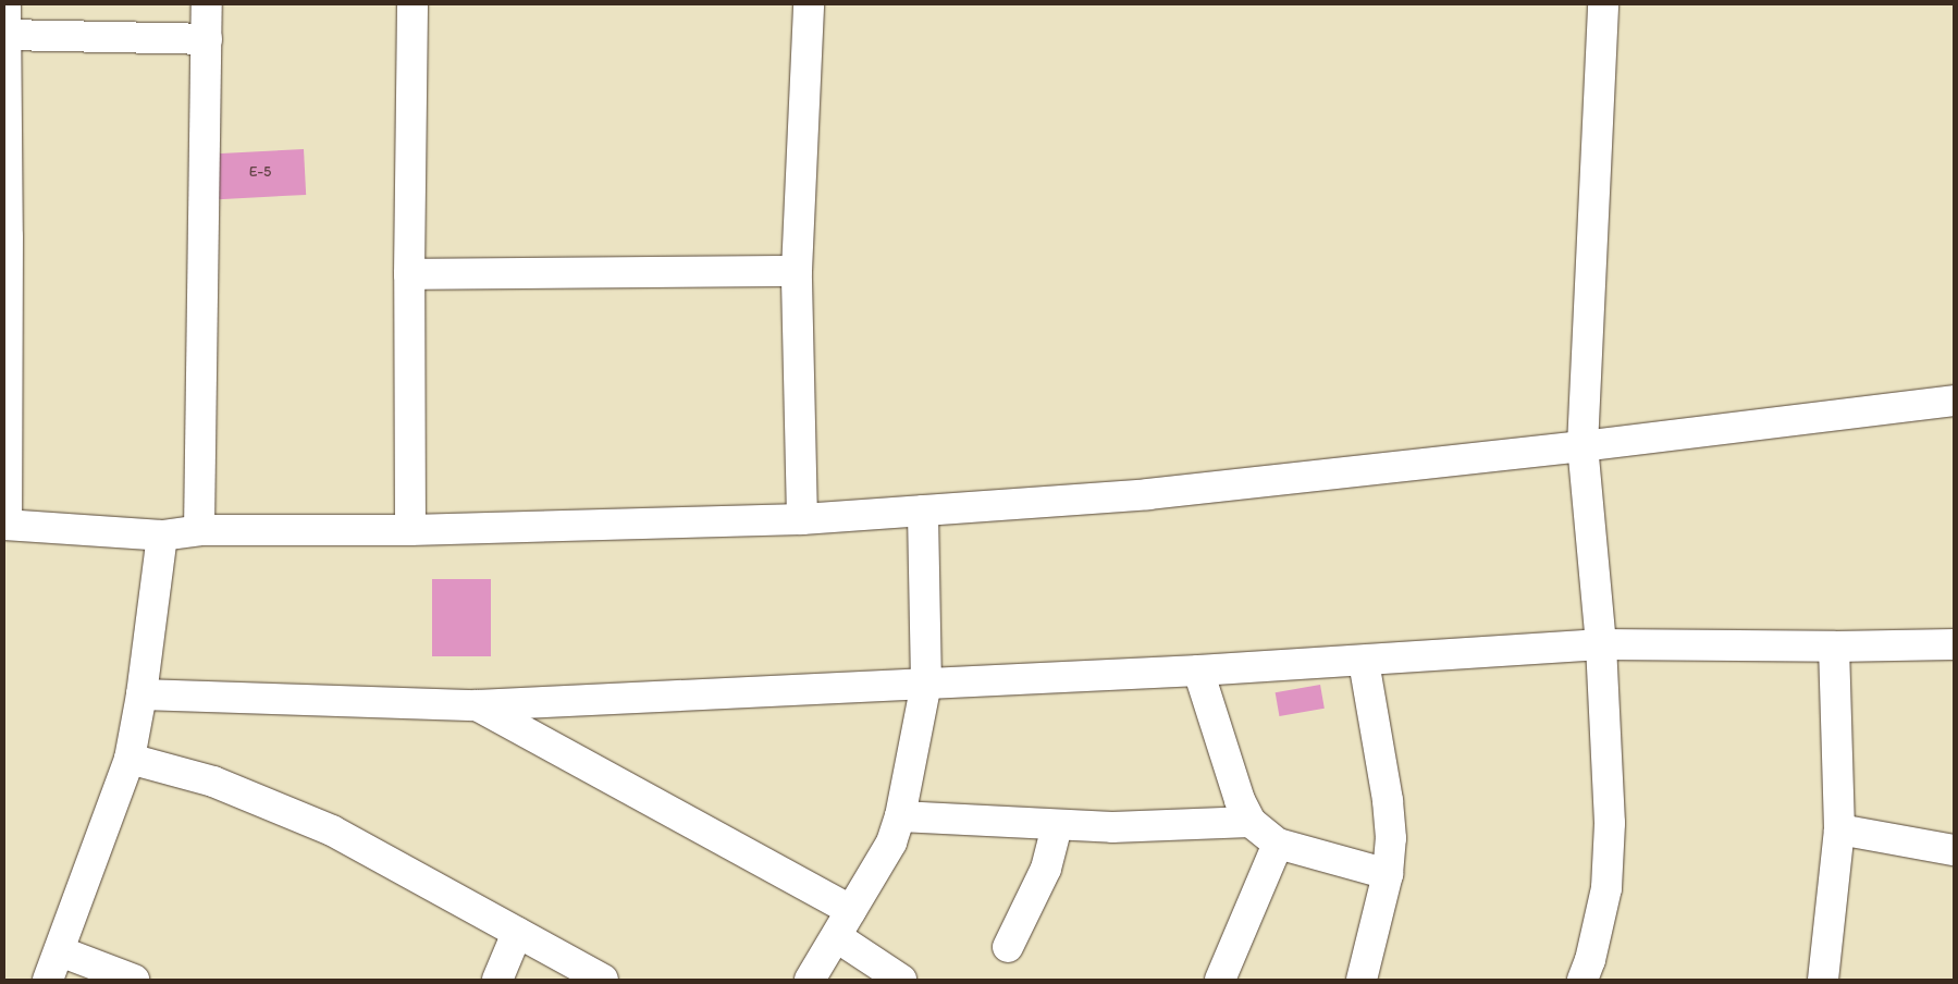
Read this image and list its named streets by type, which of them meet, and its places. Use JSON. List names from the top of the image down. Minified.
{"house_numbers":["E-5"]}
